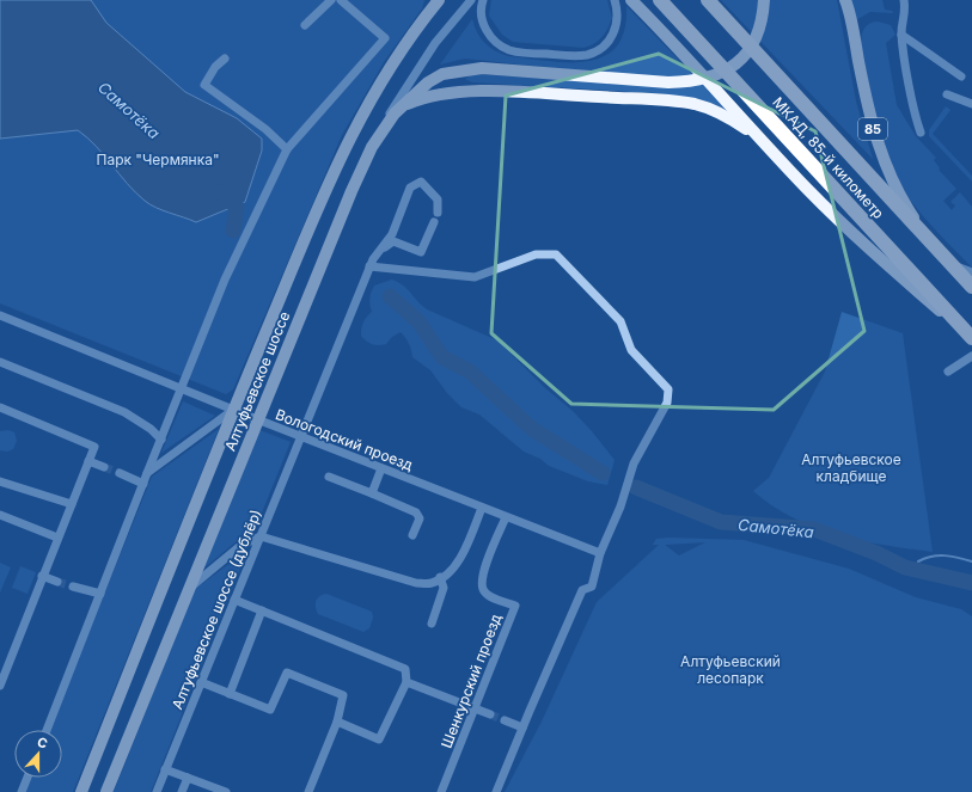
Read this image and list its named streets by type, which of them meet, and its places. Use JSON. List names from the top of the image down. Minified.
{"streets":{"highway":["МКАД, 85-й километр"],"main road":["85","Алтуфьевское шоссе"],"street":["Вологодский проезд","Алтуфьевское шоссе (дублёр)","Шенкурский проезд"]},"crossings":[["85","МКАД, 85-й километр"],["Алтуфьевское шоссе","Вологодский проезд"],["Вологодский проезд","Алтуфьевское шоссе (дублёр)"],["Вологодский проезд","Шенкурский проезд"]],"water":["Самотёка"],"parks":["Парк \"Чермянка\"","Алтуфьевское кладбище","Алтуфьевский лесопарк"],"north":"top"}
